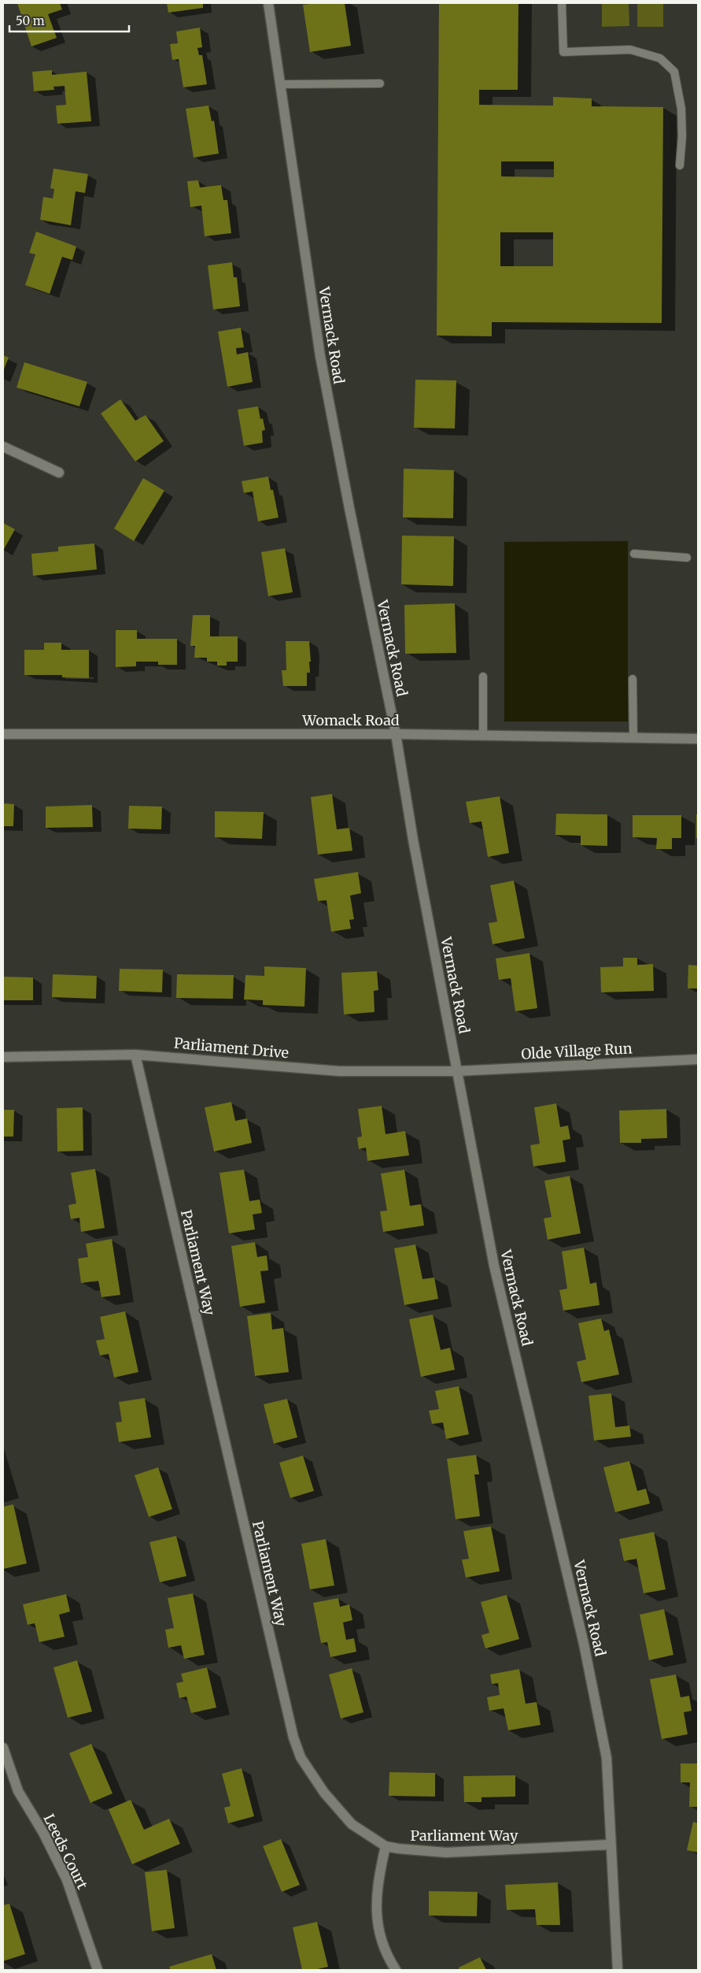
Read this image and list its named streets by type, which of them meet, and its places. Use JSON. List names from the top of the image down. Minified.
{"streets":{"street":["Vermack Road","Womack Road","Parliament Drive","Olde Village Run","Parliament Way","Leeds Court"]},"crossings":[["Vermack Road","Womack Road"],["Vermack Road","Parliament Drive"],["Vermack Road","Olde Village Run"],["Vermack Road","Parliament Way"],["Parliament Drive","Olde Village Run"],["Parliament Drive","Parliament Way"]],"scale_bar":"50 m"}
